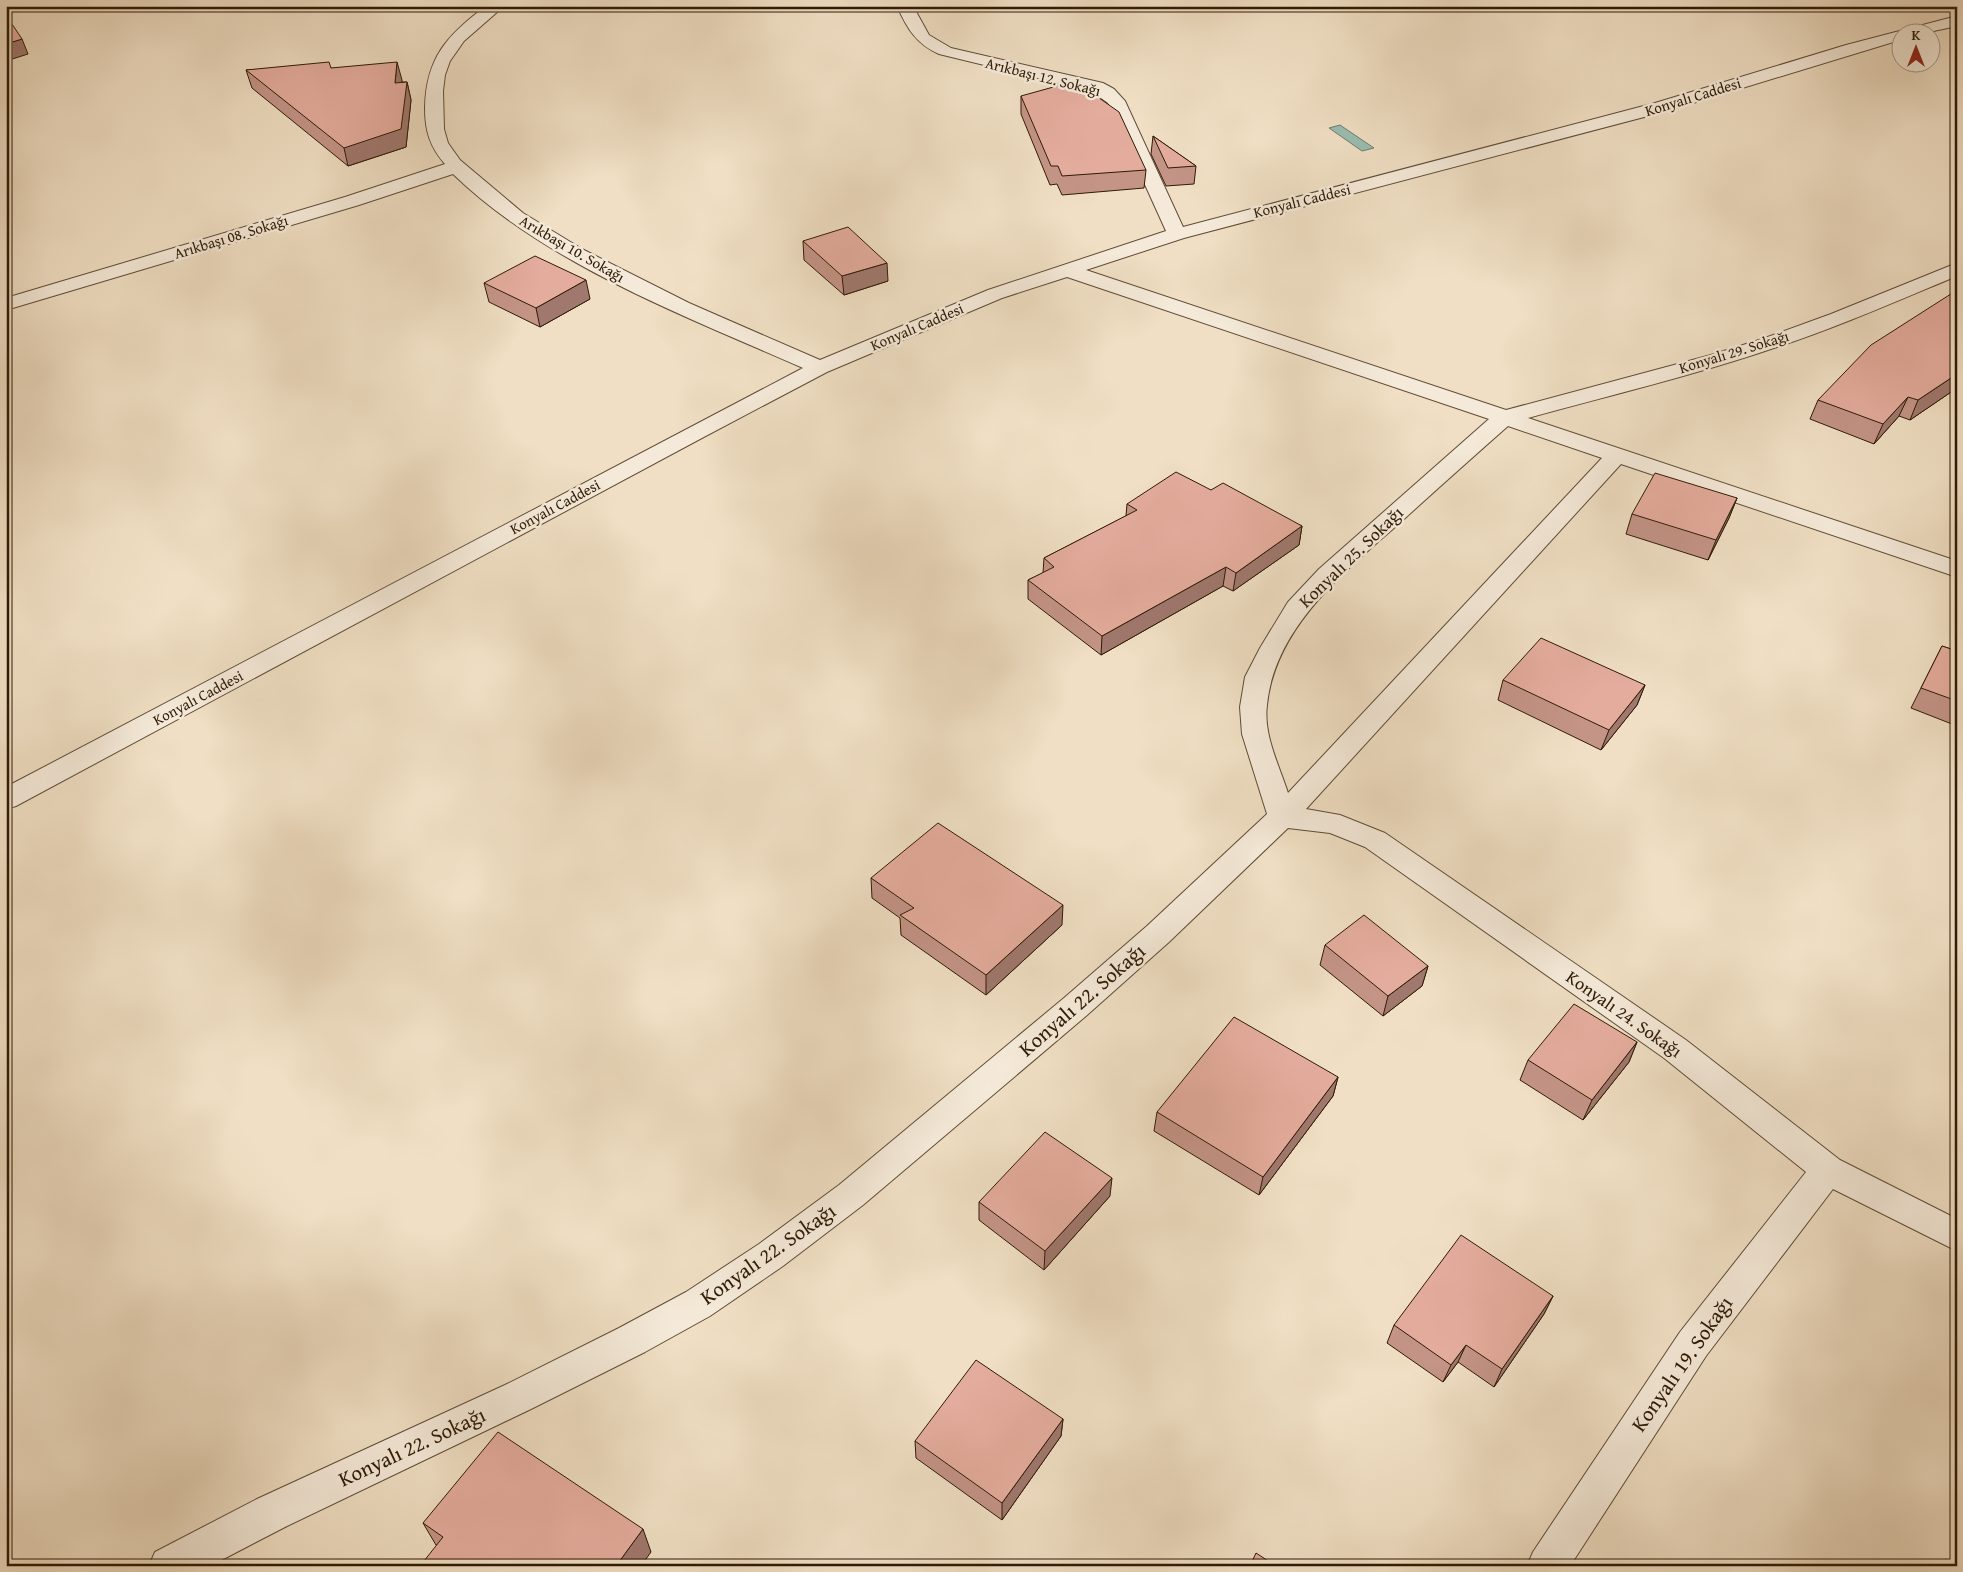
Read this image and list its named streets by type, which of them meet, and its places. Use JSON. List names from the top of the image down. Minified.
{"streets":{"street":["Arıkbaşı 12. Sokağı","Konyalı Caddesi","Arıkbaşı 08. Sokağı","Arıkbaşı 10. Sokağı","Konyalı 29. Sokağı","Konyalı 25. Sokağı","Konyalı 22. Sokağı","Konyalı 24. Sokağı","Konyalı 19. Sokağı"]},"crossings":[["Arıkbaşı 12. Sokağı","Konyalı Caddesi"],["Konyalı Caddesi","Arıkbaşı 10. Sokağı"],["Arıkbaşı 08. Sokağı","Arıkbaşı 10. Sokağı"],["Konyalı 29. Sokağı","Konyalı 25. Sokağı"],["Konyalı 25. Sokağı","Konyalı 22. Sokağı"],["Konyalı 25. Sokağı","Konyalı 24. Sokağı"],["Konyalı 22. Sokağı","Konyalı 24. Sokağı"],["Konyalı 24. Sokağı","Konyalı 19. Sokağı"]],"north":"top"}
